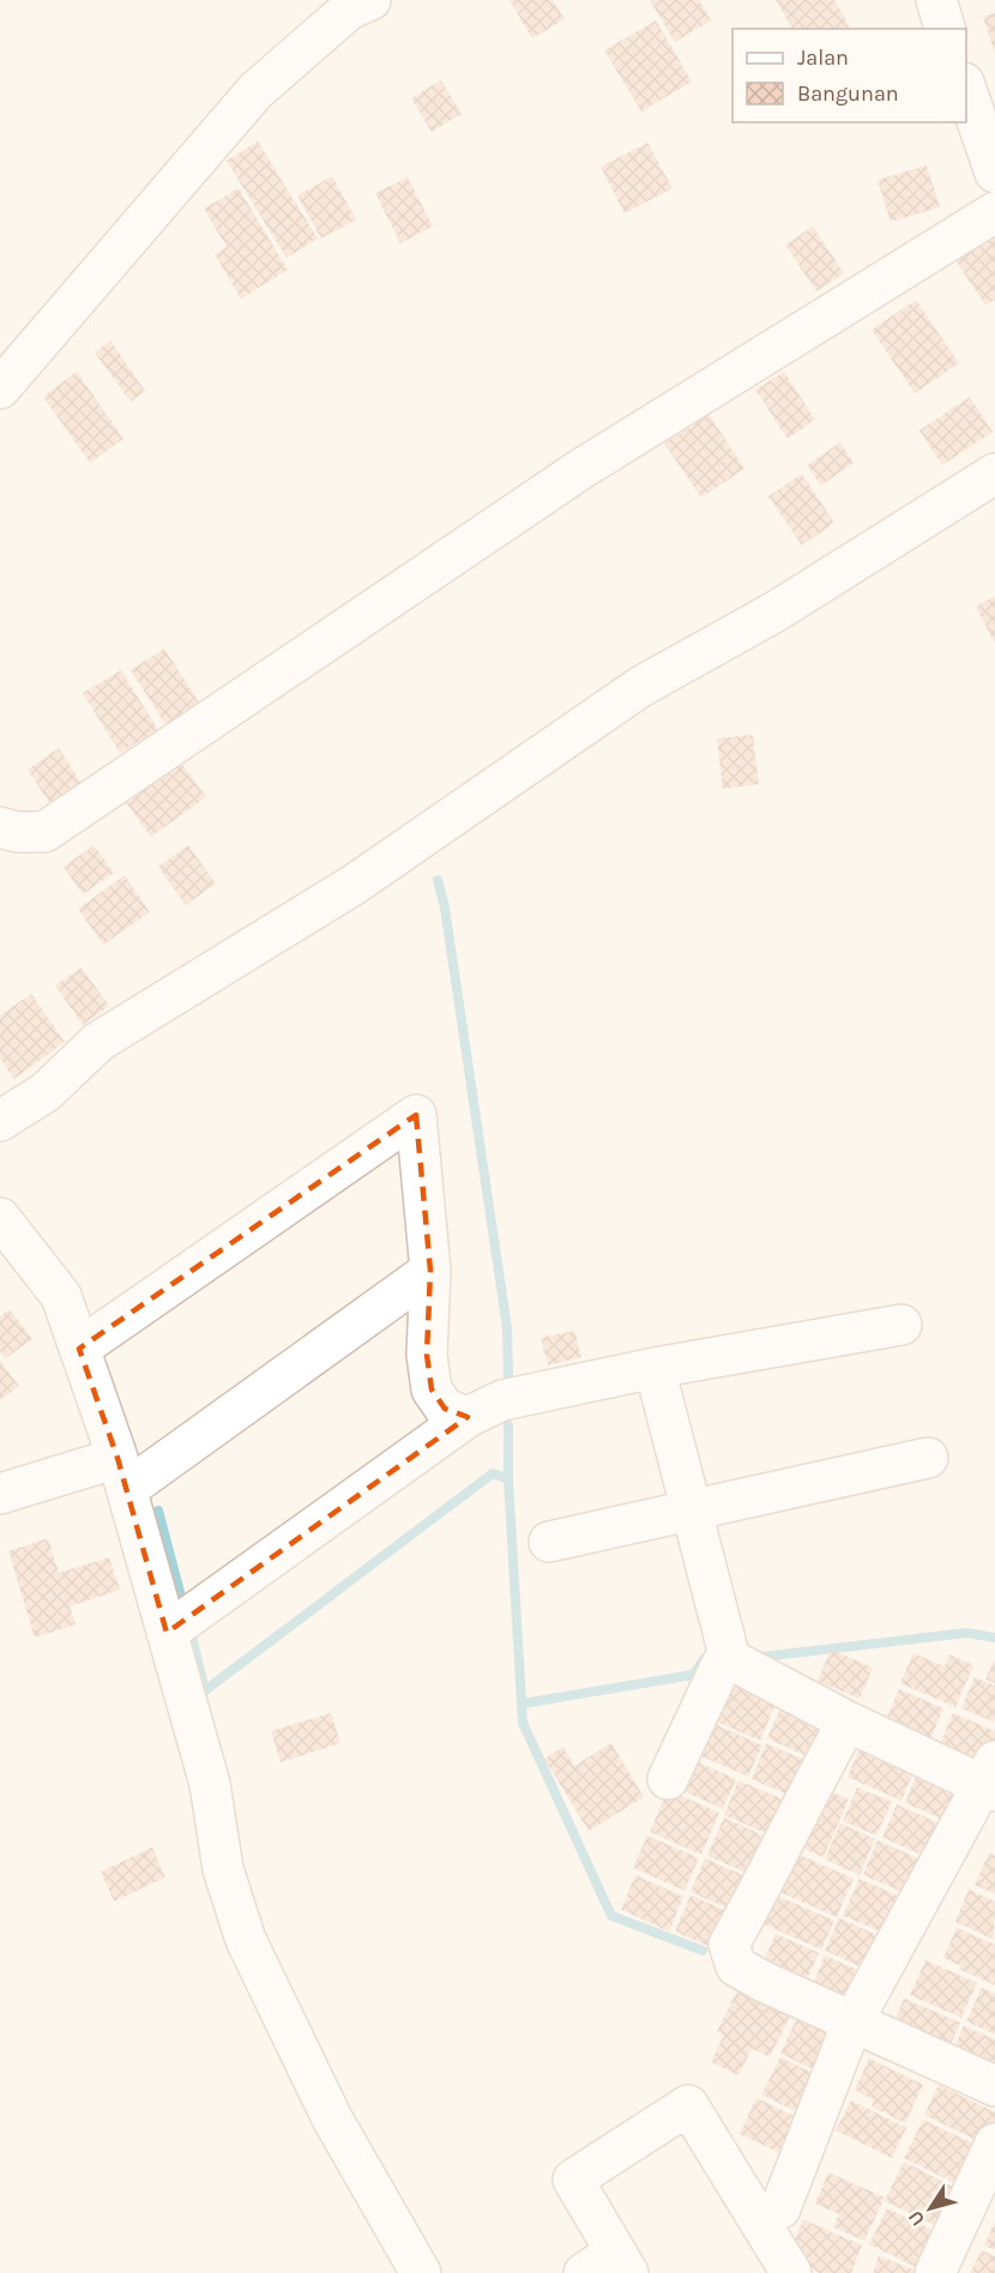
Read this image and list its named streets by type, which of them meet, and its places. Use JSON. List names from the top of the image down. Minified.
{"legend":["Jalan","Bangunan"],"north":"bottom left"}
